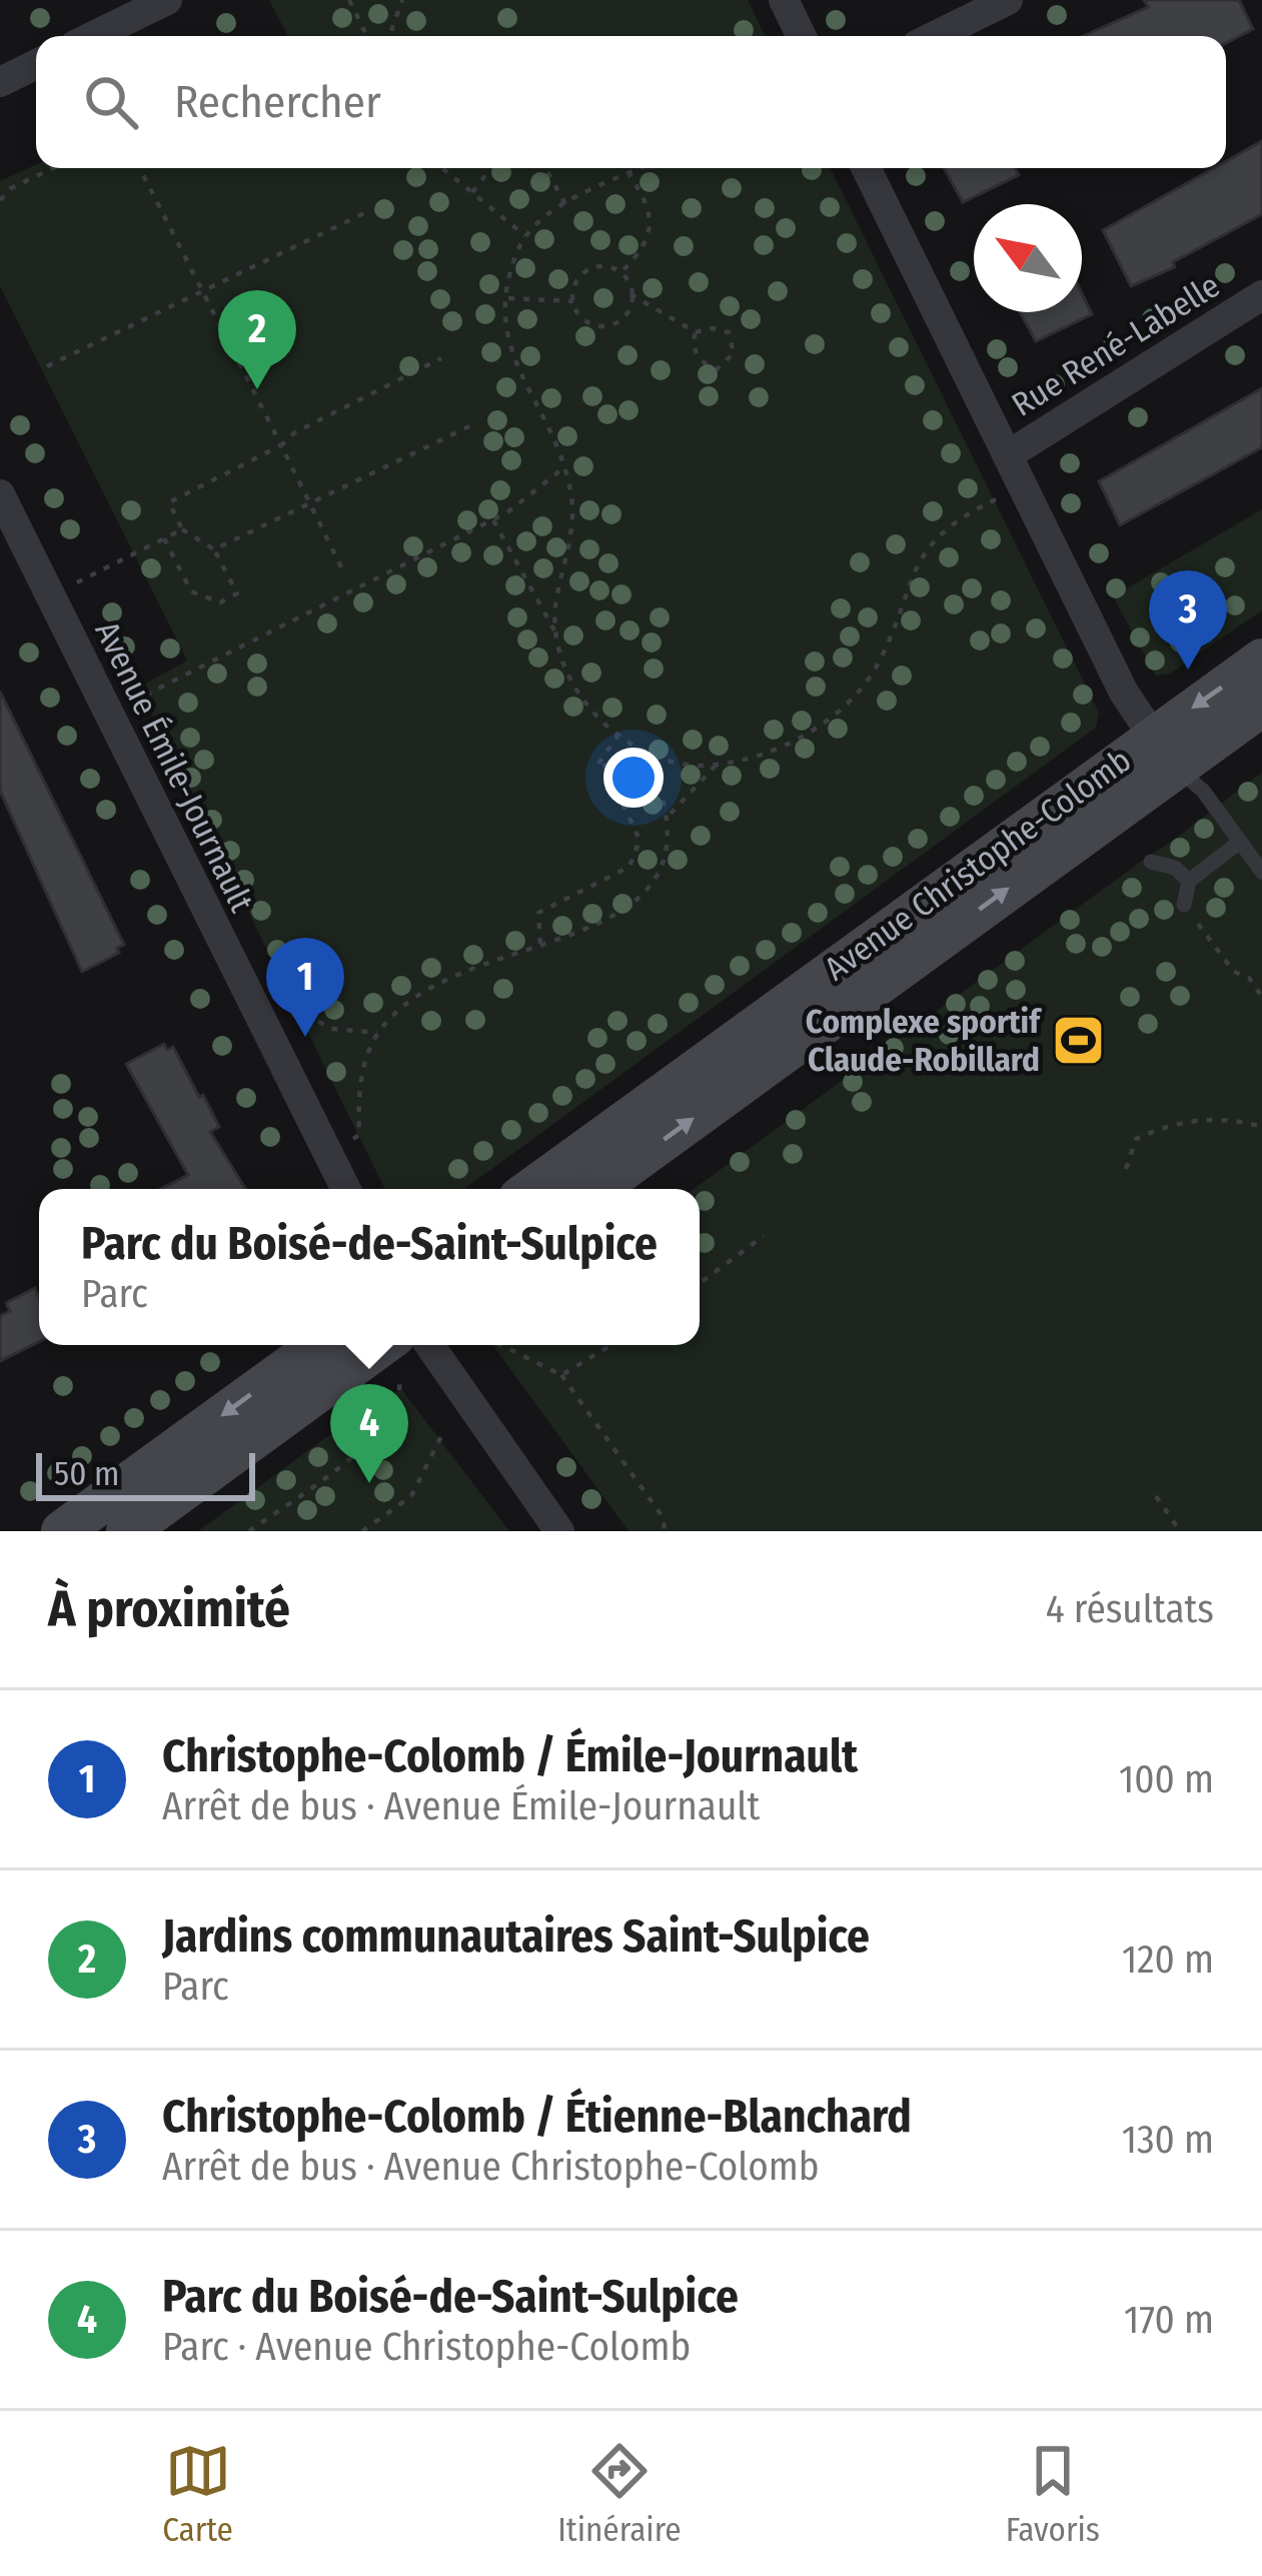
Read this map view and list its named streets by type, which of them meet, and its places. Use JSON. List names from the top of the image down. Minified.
{"streets":{"main road":["Avenue Christophe-Colomb"],"street":["Rue René-Labelle","Avenue Émile-Journault"]},"places":{"sports":["Complexe sportif Claude-Robillard"]},"scale_bar":"50 m","north":"top left","page":{"search":"Rechercher","pins":["2","3","1","4"],"popup":["Parc du Boisé-de-Saint-Sulpice","Parc"],"scale":"50 m","heading":["À proximité","4 résultats"],"list":[{"mark":"1","name":"Christophe-Colomb / Émile-Journault","note":"Arrêt de bus · Avenue Émile-Journault","value":"100 m"},{"mark":"2","name":"Jardins communautaires Saint-Sulpice","note":"Parc","value":"120 m"},{"mark":"3","name":"Christophe-Colomb / Étienne-Blanchard","note":"Arrêt de bus · Avenue Christophe-Colomb","value":"130 m"},{"mark":"4","name":"Parc du Boisé-de-Saint-Sulpice","note":"Parc · Avenue Christophe-Colomb","value":"170 m"}],"nav":["Carte","Itinéraire","Favoris"]}}
